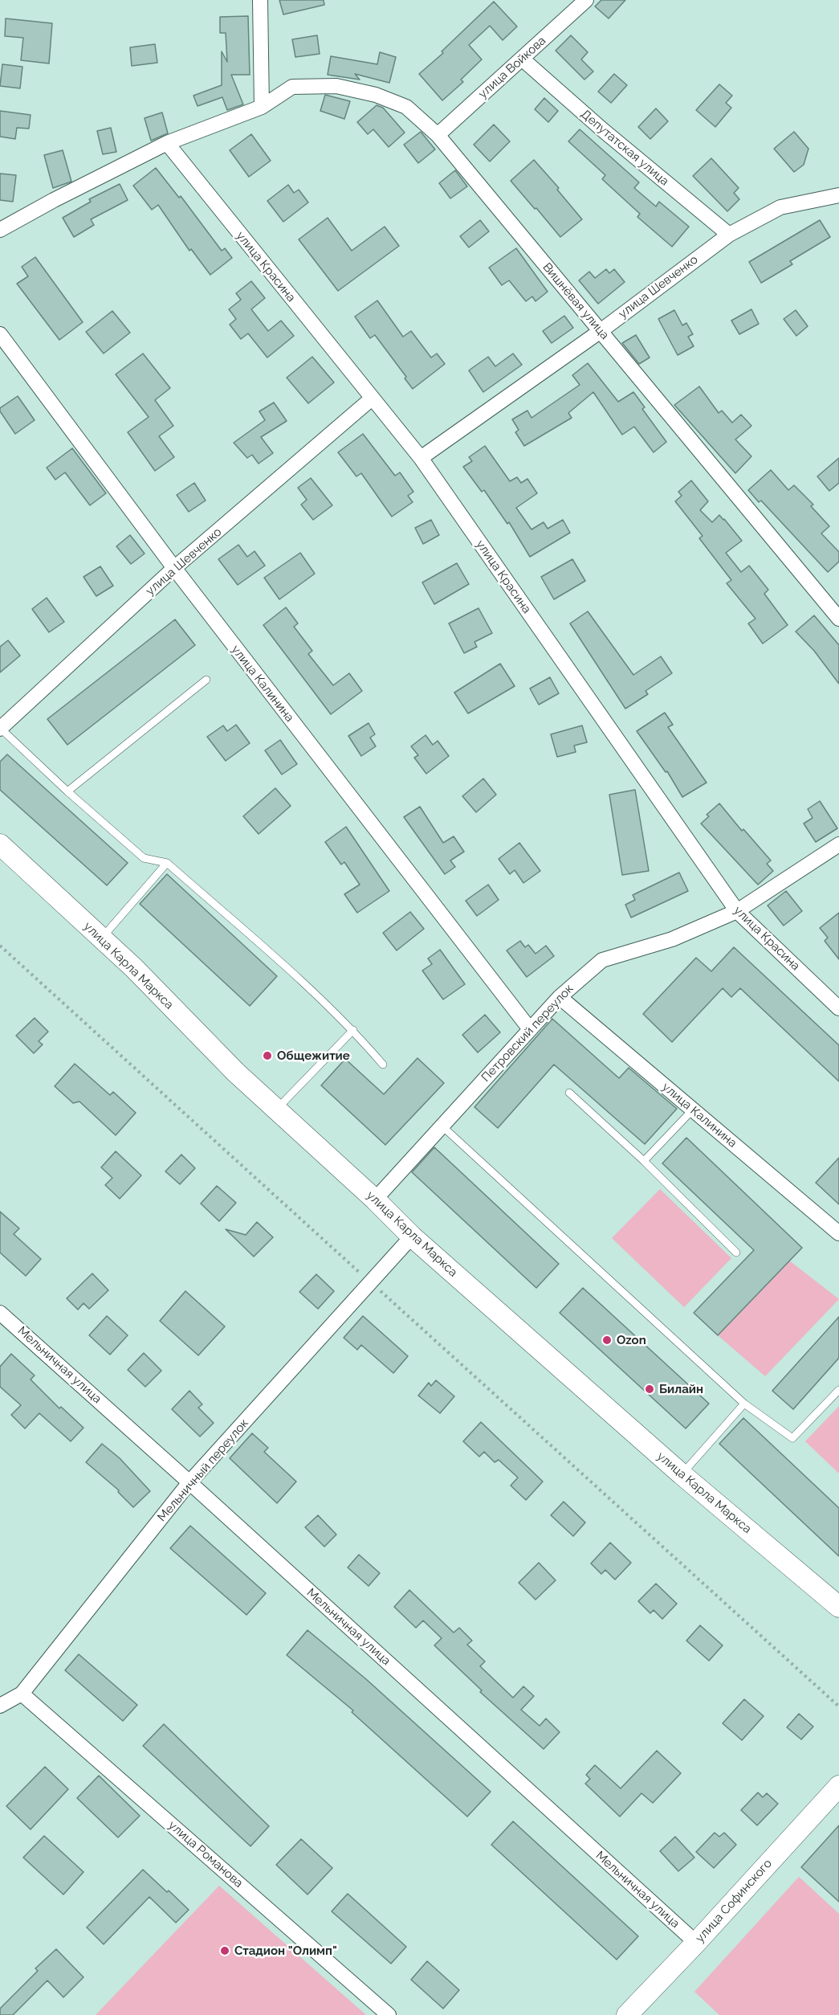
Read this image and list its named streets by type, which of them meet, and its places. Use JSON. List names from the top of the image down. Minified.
{"streets":{"street":["улица Войкова","Депутатская улица","улица Красина","улица Шевченко","Вишнёвая улица","улица Калинина","улица Карла Маркса","Петровский переулок","Мельничная улица","Мельничный переулок","улица Романова","улица Софинского"]},"crossings":[["улица Войкова","Депутатская улица"],["улица Войкова","Вишнёвая улица"],["Депутатская улица","улица Шевченко"],["улица Красина","улица Шевченко"],["улица Красина","Вишнёвая улица"],["улица Красина","Петровский переулок"],["улица Шевченко","Вишнёвая улица"],["улица Шевченко","улица Калинина"],["улица Калинина","Петровский переулок"],["улица Карла Маркса","Петровский переулок"],["улица Карла Маркса","Мельничный переулок"],["Мельничная улица","Мельничный переулок"],["Мельничная улица","улица Софинского"],["Мельничный переулок","улица Романова"]],"places":["Общежитие","Ozon","Билайн","Стадион \"Олимп\""]}
